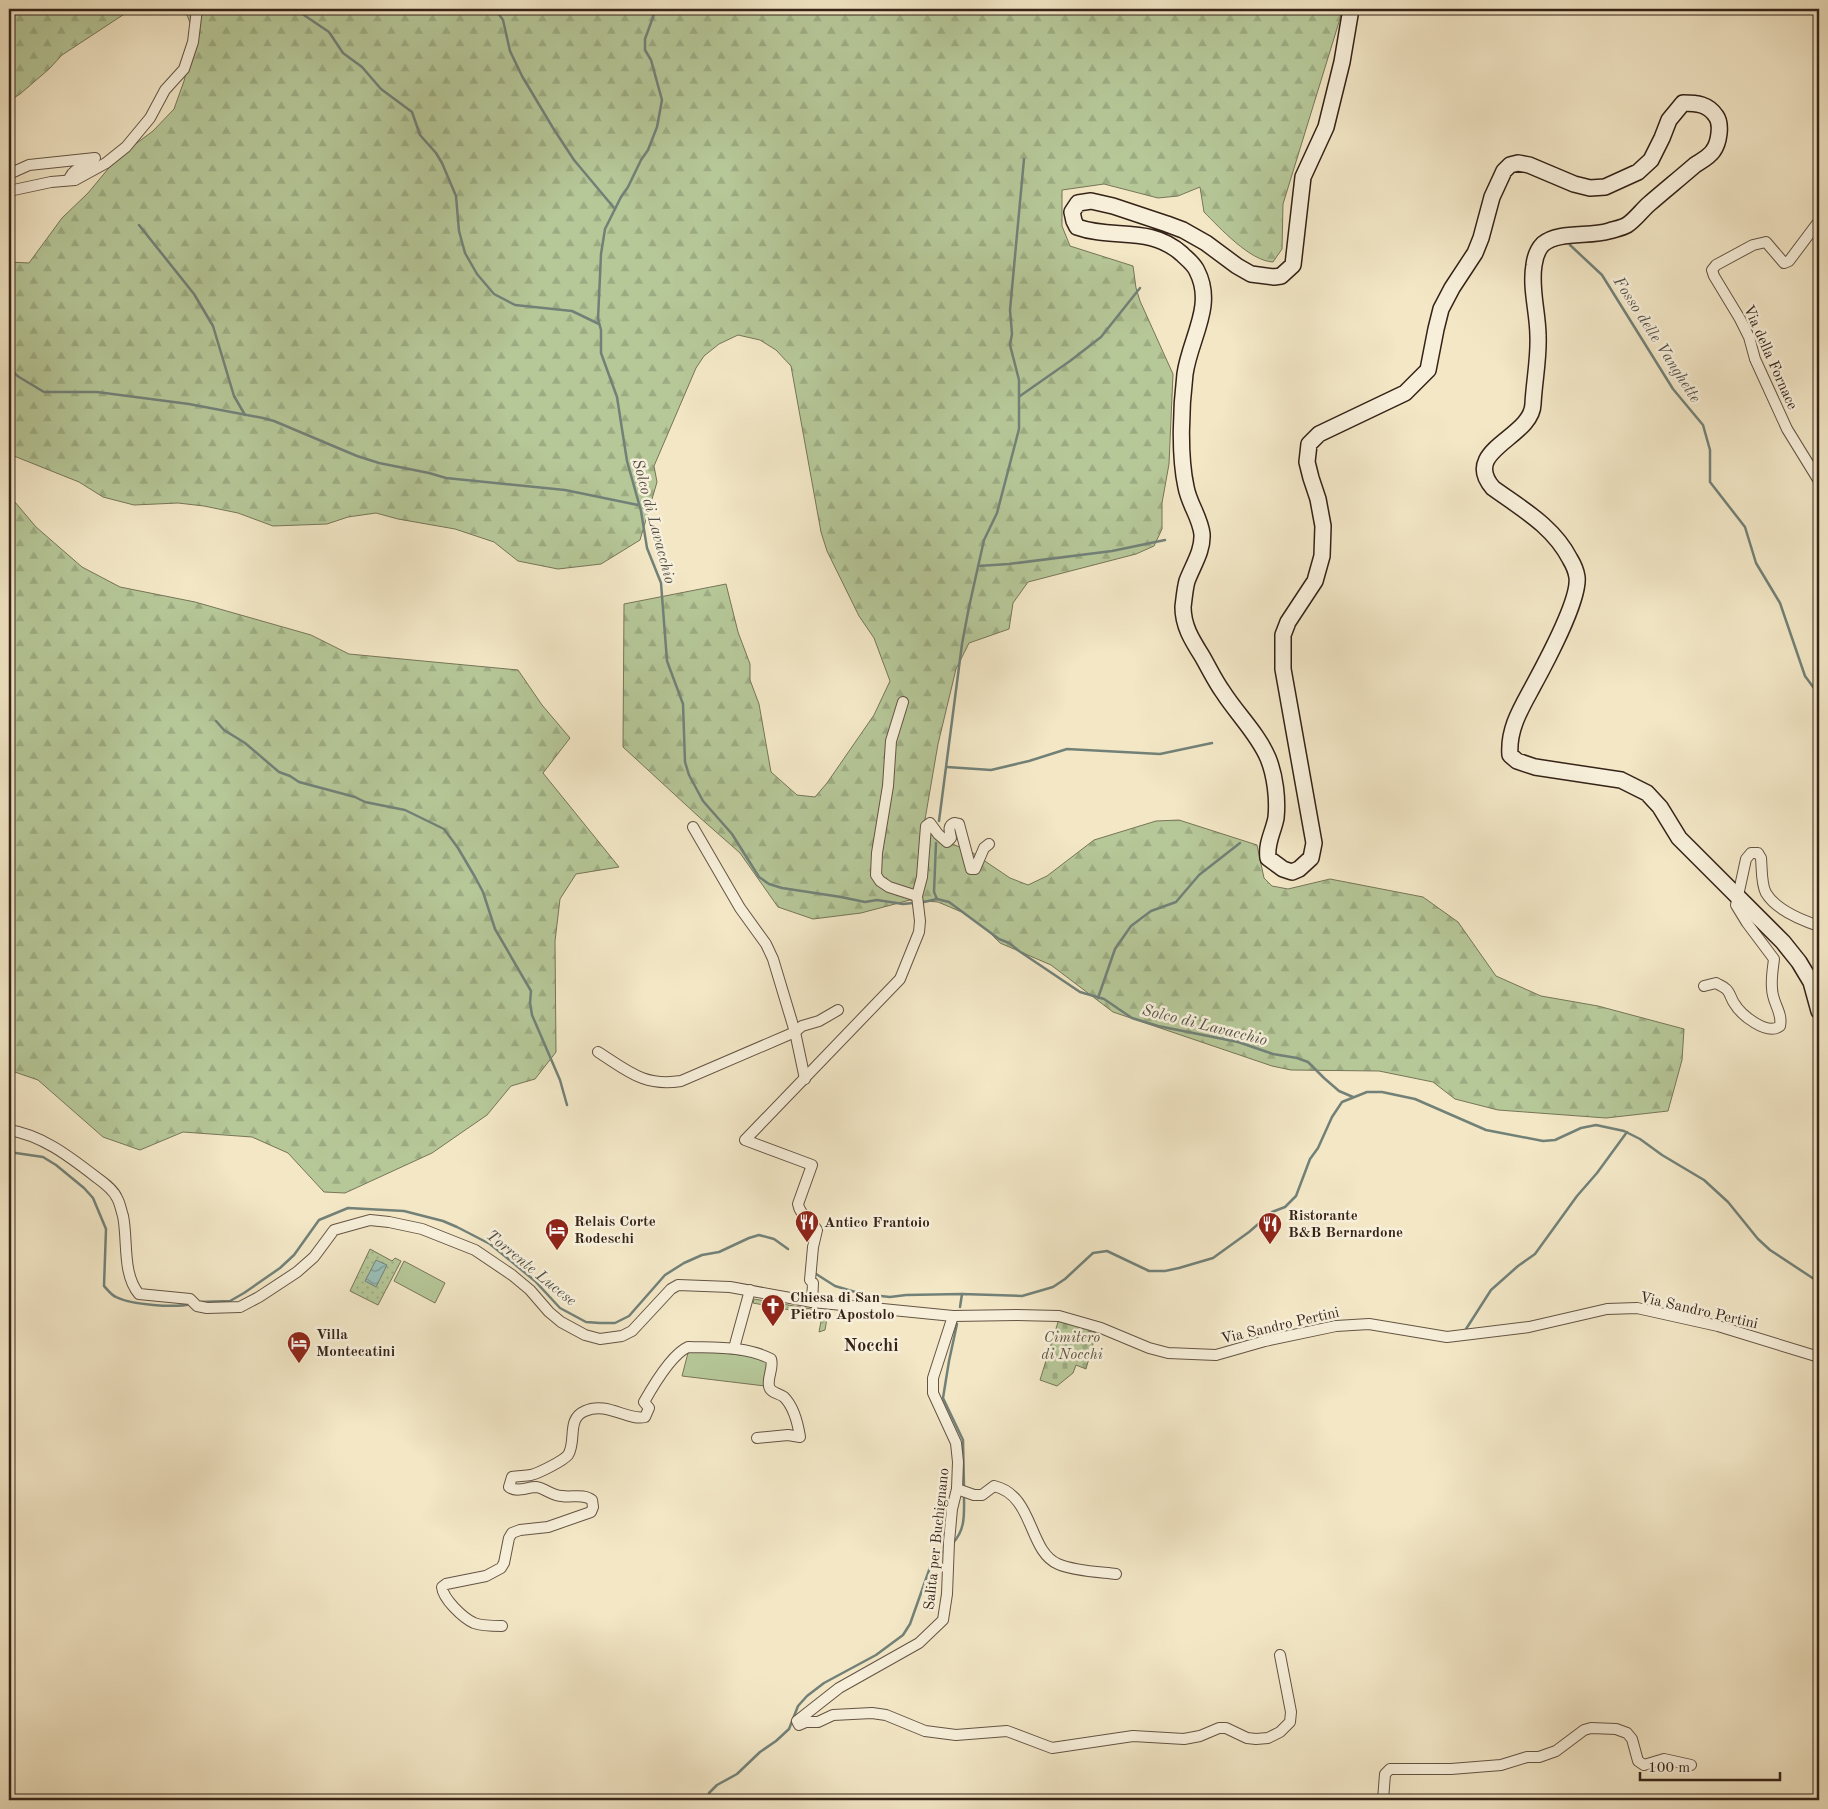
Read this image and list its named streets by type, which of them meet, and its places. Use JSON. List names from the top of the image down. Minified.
{"streets":{"street":["Via della Fornace","Via Sandro Pertini","Salita per Buchignano"]},"crossings":[["Via Sandro Pertini","Salita per Buchignano"]],"districts":["Nocchi"],"water":["Fosso delle Vanghette","Solco di Lavacchio","Torrente Lucese"],"parks":["Cimitero di Nocchi"],"places":{"restaurant":["Antico Frantoio","Ristorante B&B Bernardone"],"hotel":["Relais Corte Rodeschi","Villa Montecatini"],"church":["Chiesa di San Pietro Apostolo"]},"scale_bar":"100 m"}
